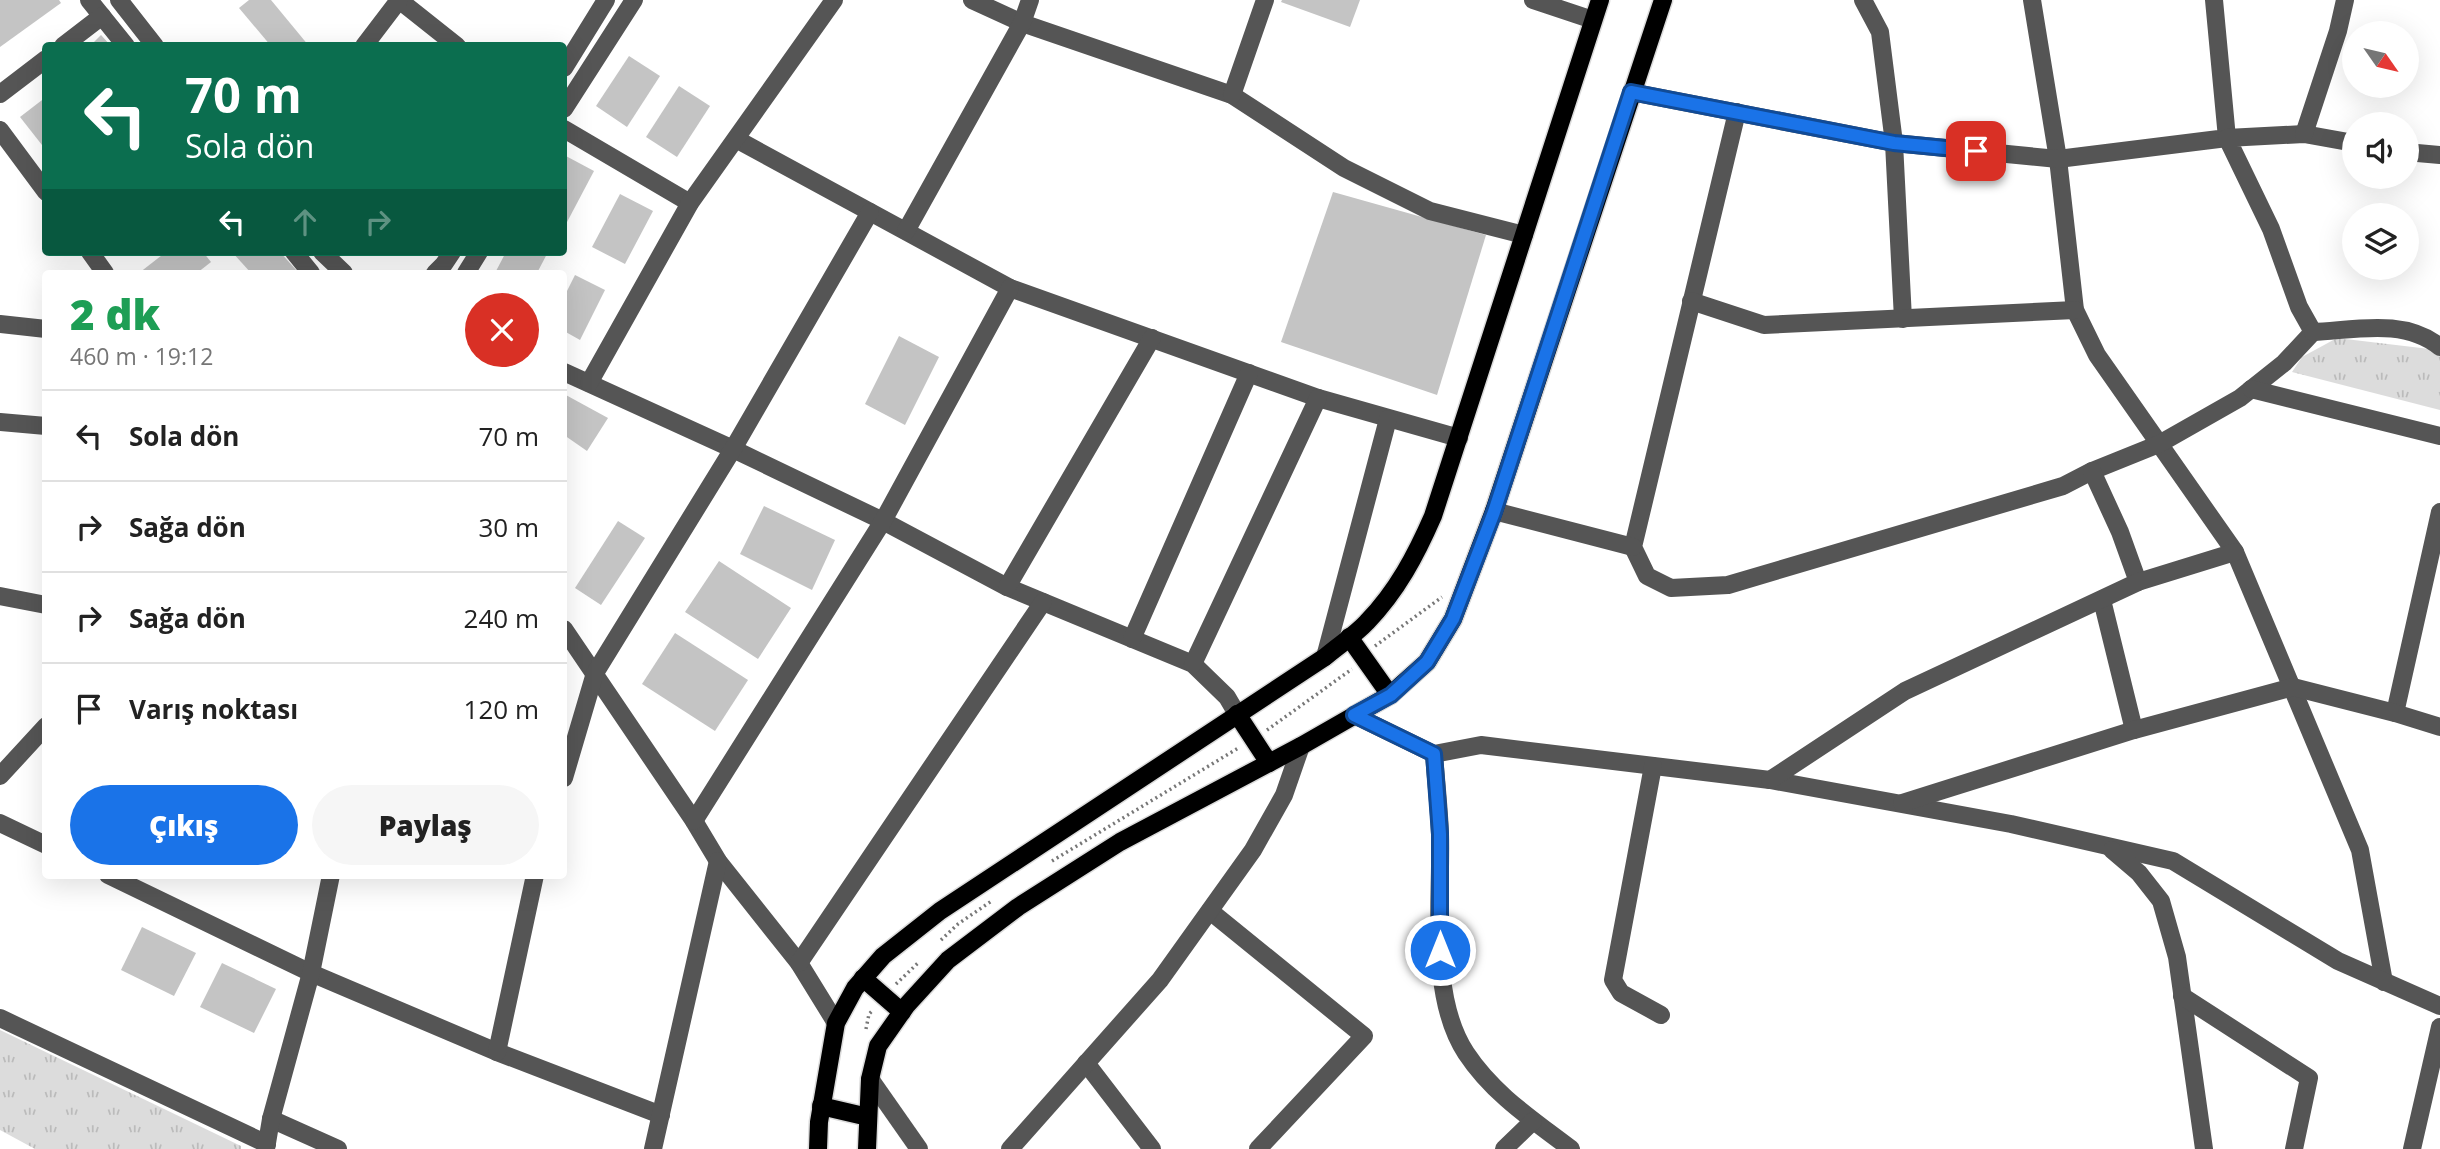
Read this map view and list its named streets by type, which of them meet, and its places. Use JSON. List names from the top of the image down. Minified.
{"north":"bottom right","page":{"turn":["70 m","Sola dön"],"heading":["2 dk","460 m · 19:12"],"list":[{"name":"Sola dön","value":"70 m"},{"name":"Sağa dön","value":"30 m"},{"name":"Sağa dön","value":"240 m"},{"name":"Varış noktası","value":"120 m"}],"buttons":["Çıkış","Paylaş"]}}
